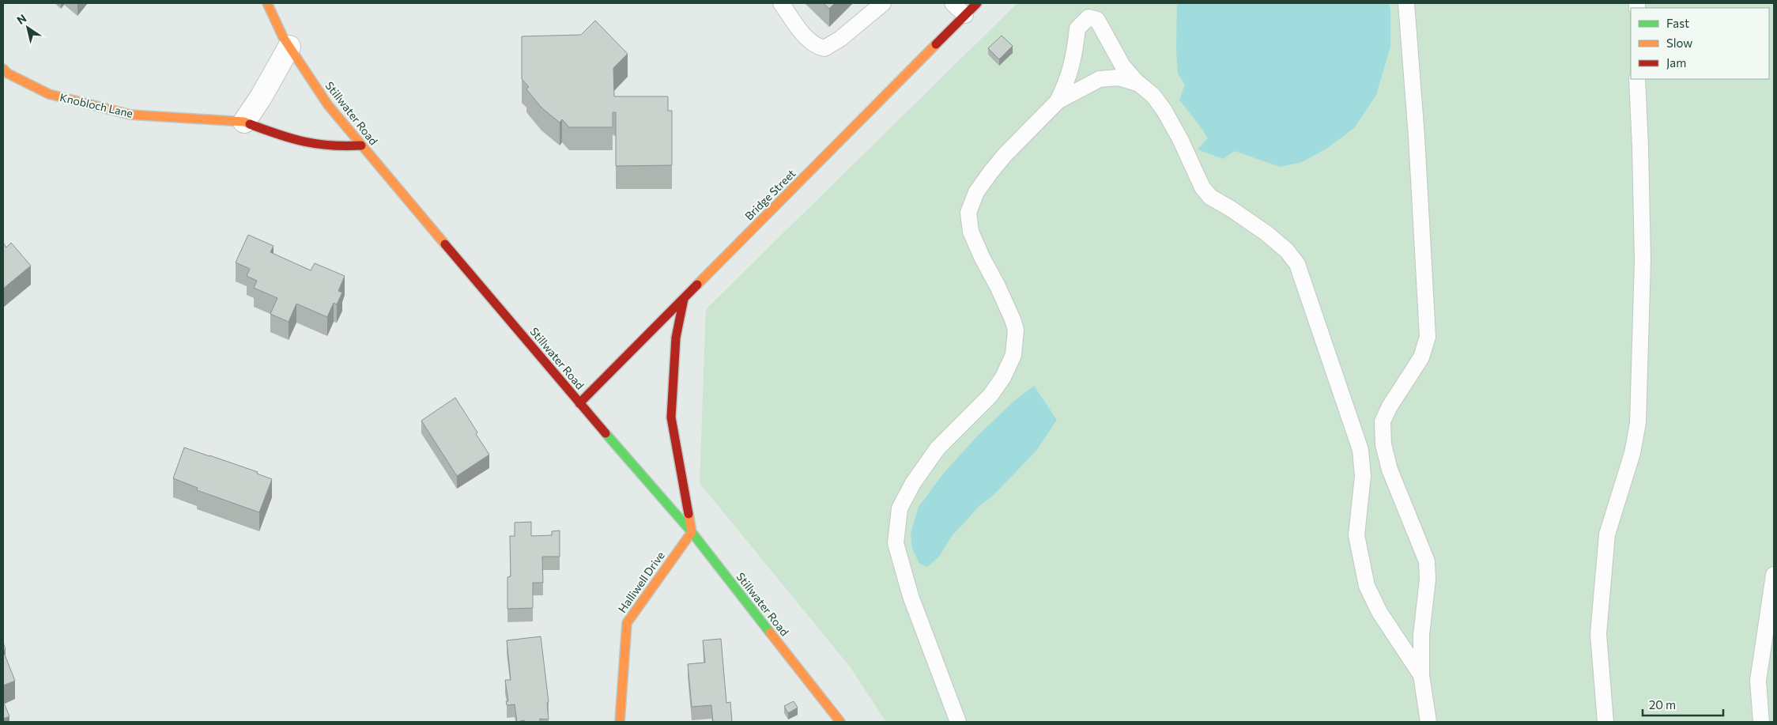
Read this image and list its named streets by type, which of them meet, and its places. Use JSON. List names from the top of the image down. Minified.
{"streets":{"main road":["Knobloch Lane","Stillwater Road","Bridge Street","Halliwell Drive"]},"crossings":[["Knobloch Lane","Stillwater Road"],["Stillwater Road","Bridge Street"],["Stillwater Road","Halliwell Drive"]],"legend":["Fast","Slow","Jam"],"scale_bar":"20 m","north":"top left"}
